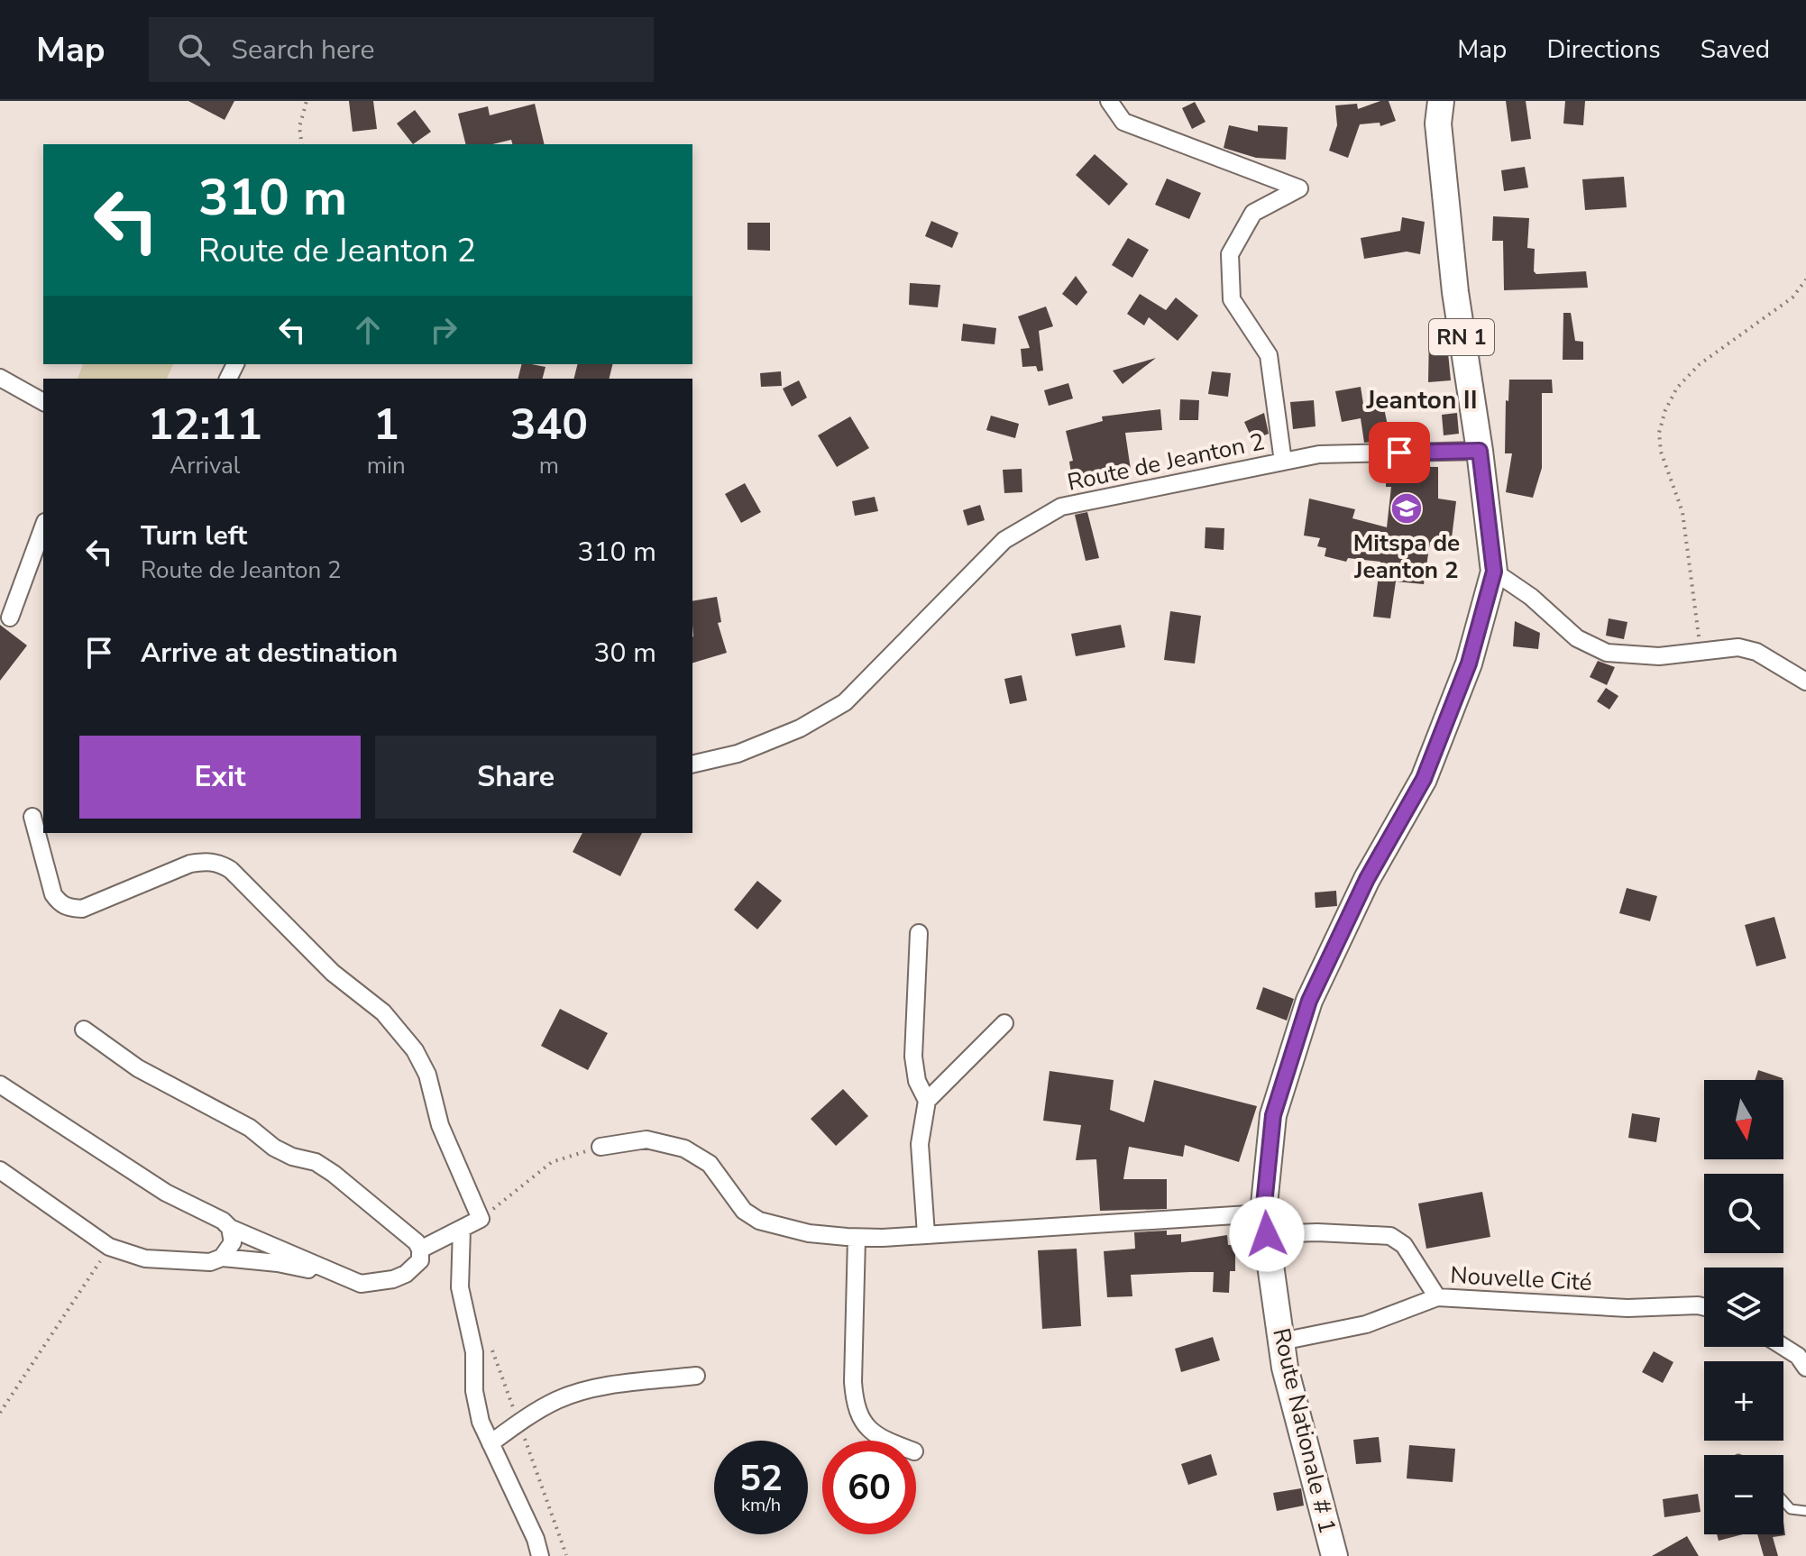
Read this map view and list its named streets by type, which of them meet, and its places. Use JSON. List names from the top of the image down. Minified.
{"streets":{"main road":["RN 1","Route Nationale # 1"],"street":["Route de Jeanton 2","Nouvelle Cité"]},"crossings":[["Route de Jeanton 2","Route Nationale # 1"],["Nouvelle Cité","Route Nationale # 1"]],"districts":["Jeanton II"],"places":{"school or university":["Mitspa de Jeanton 2"]},"north":"bottom","page":{"header":"Map","search":"Search here","nav":["Map","Directions","Saved"],"turn":["310 m","Route de Jeanton 2"],"eta":["12:11","Arrival","1","min","340","m"],"list":[{"name":"Turn left","note":"Route de Jeanton 2","value":"310 m"},{"name":"Arrive at destination","value":"30 m"}],"buttons":["Exit","Share"],"map_buttons":["+","−"],"speed":"52 km/h","limit":"60"}}
